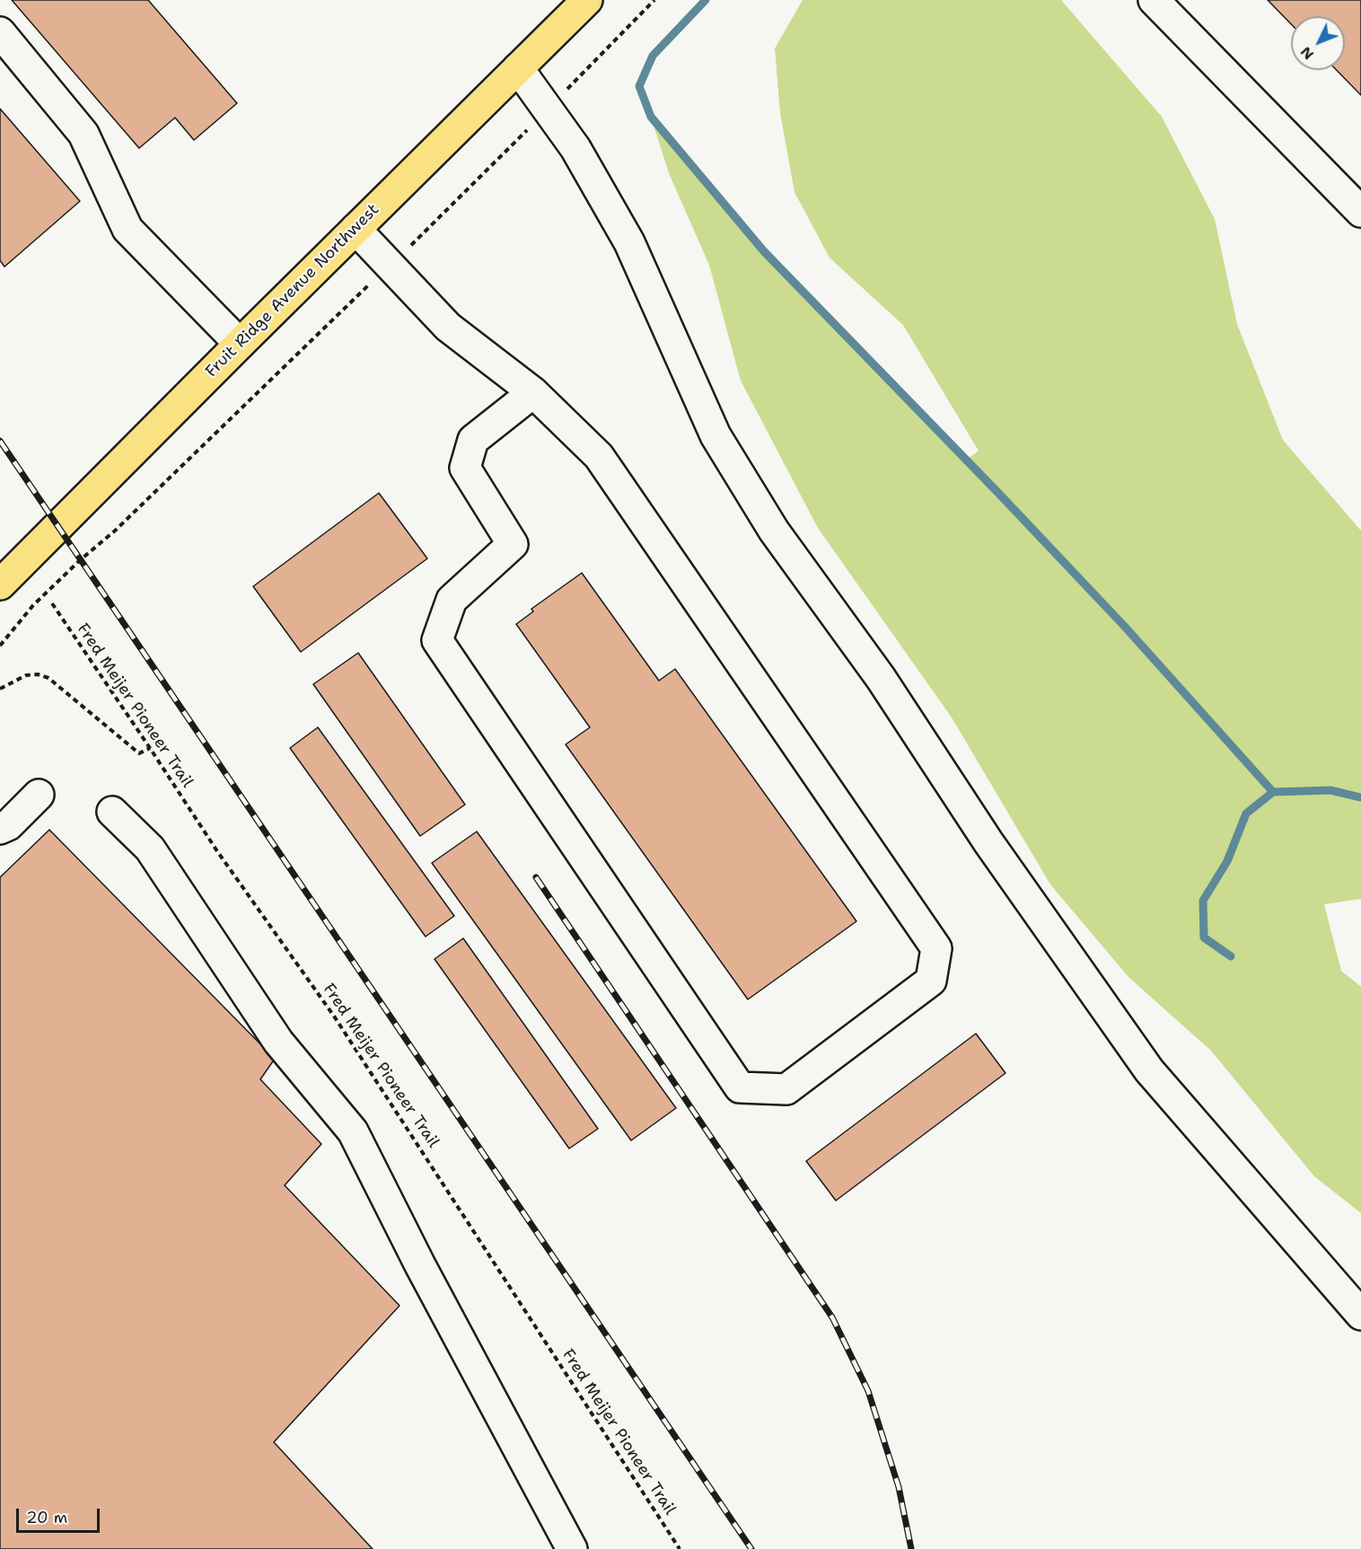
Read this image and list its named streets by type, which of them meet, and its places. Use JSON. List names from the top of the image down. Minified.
{"streets":{"main road":["Fruit Ridge Avenue Northwest"],"path":["Fred Meijer Pioneer Trail"]},"scale_bar":"20 m","north":"bottom left"}
